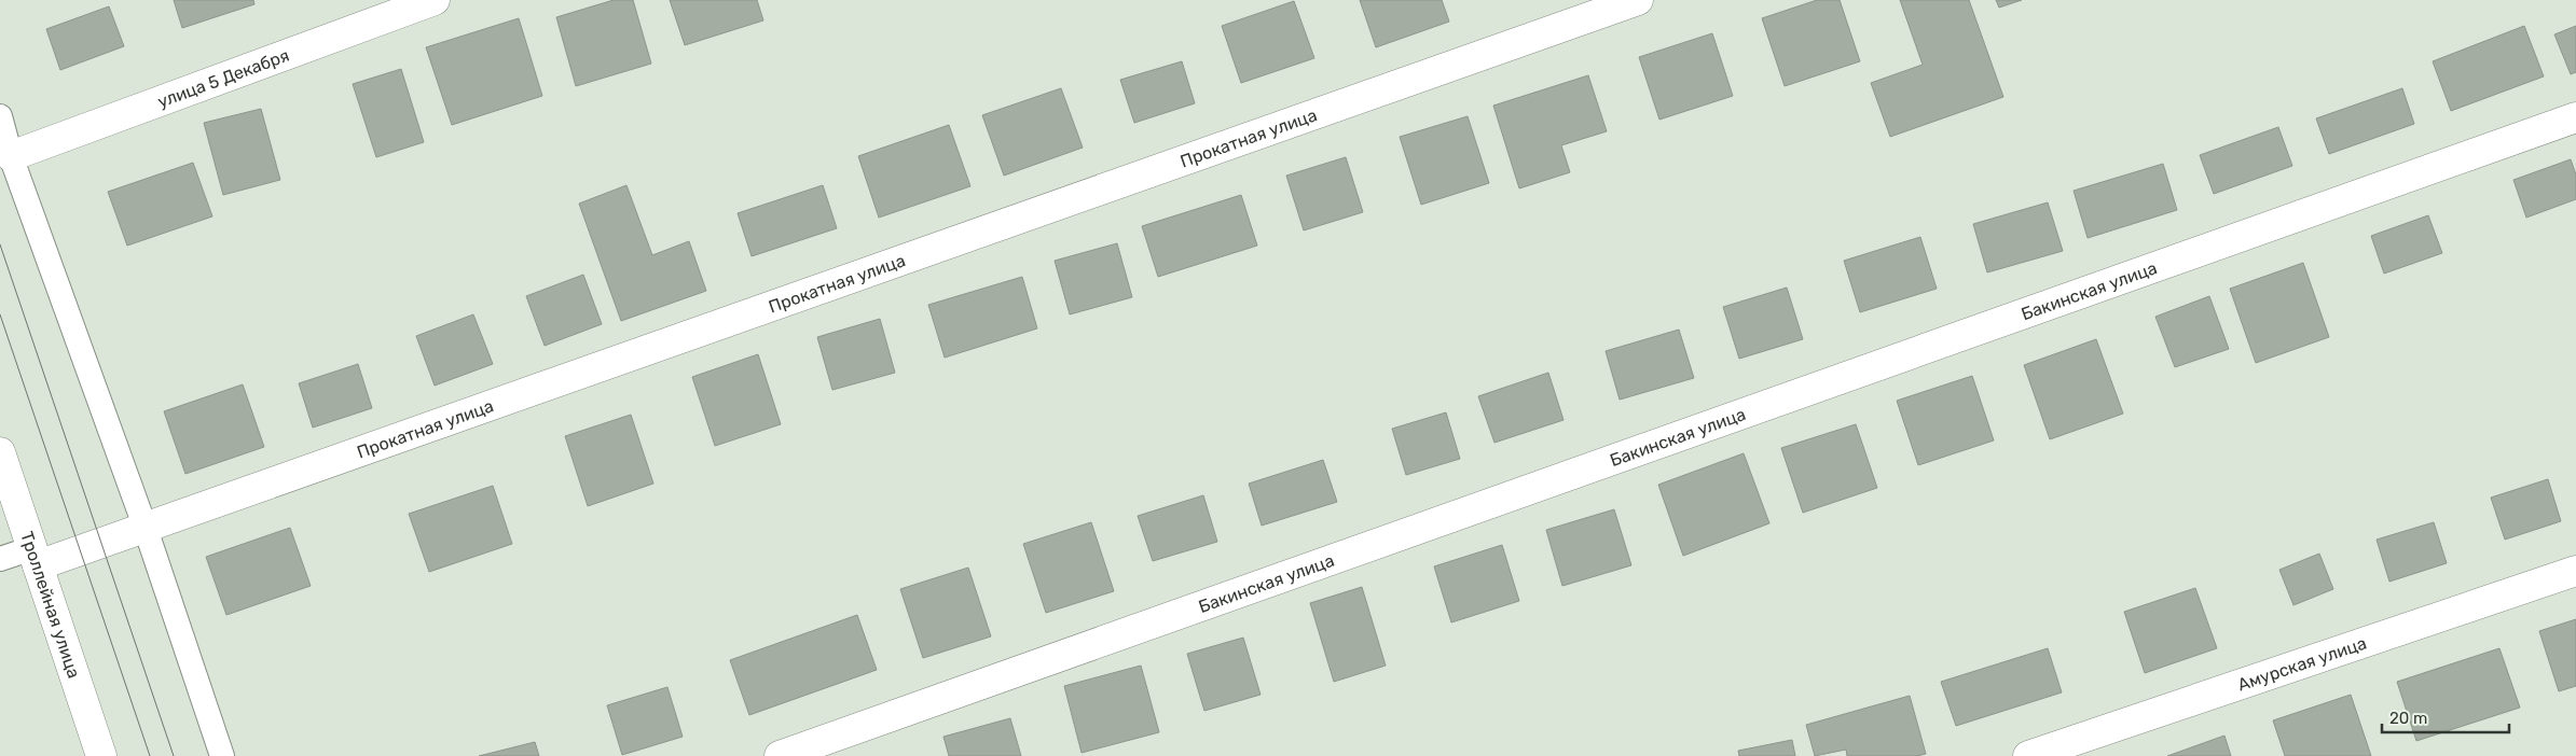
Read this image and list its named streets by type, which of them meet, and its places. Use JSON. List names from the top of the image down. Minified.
{"streets":{"street":["улица 5 Декабря","Прокатная улица","Бакинская улица","Троллейная улица","Амурская улица"]},"crossings":[["Прокатная улица","Троллейная улица"]],"scale_bar":"20 m"}
